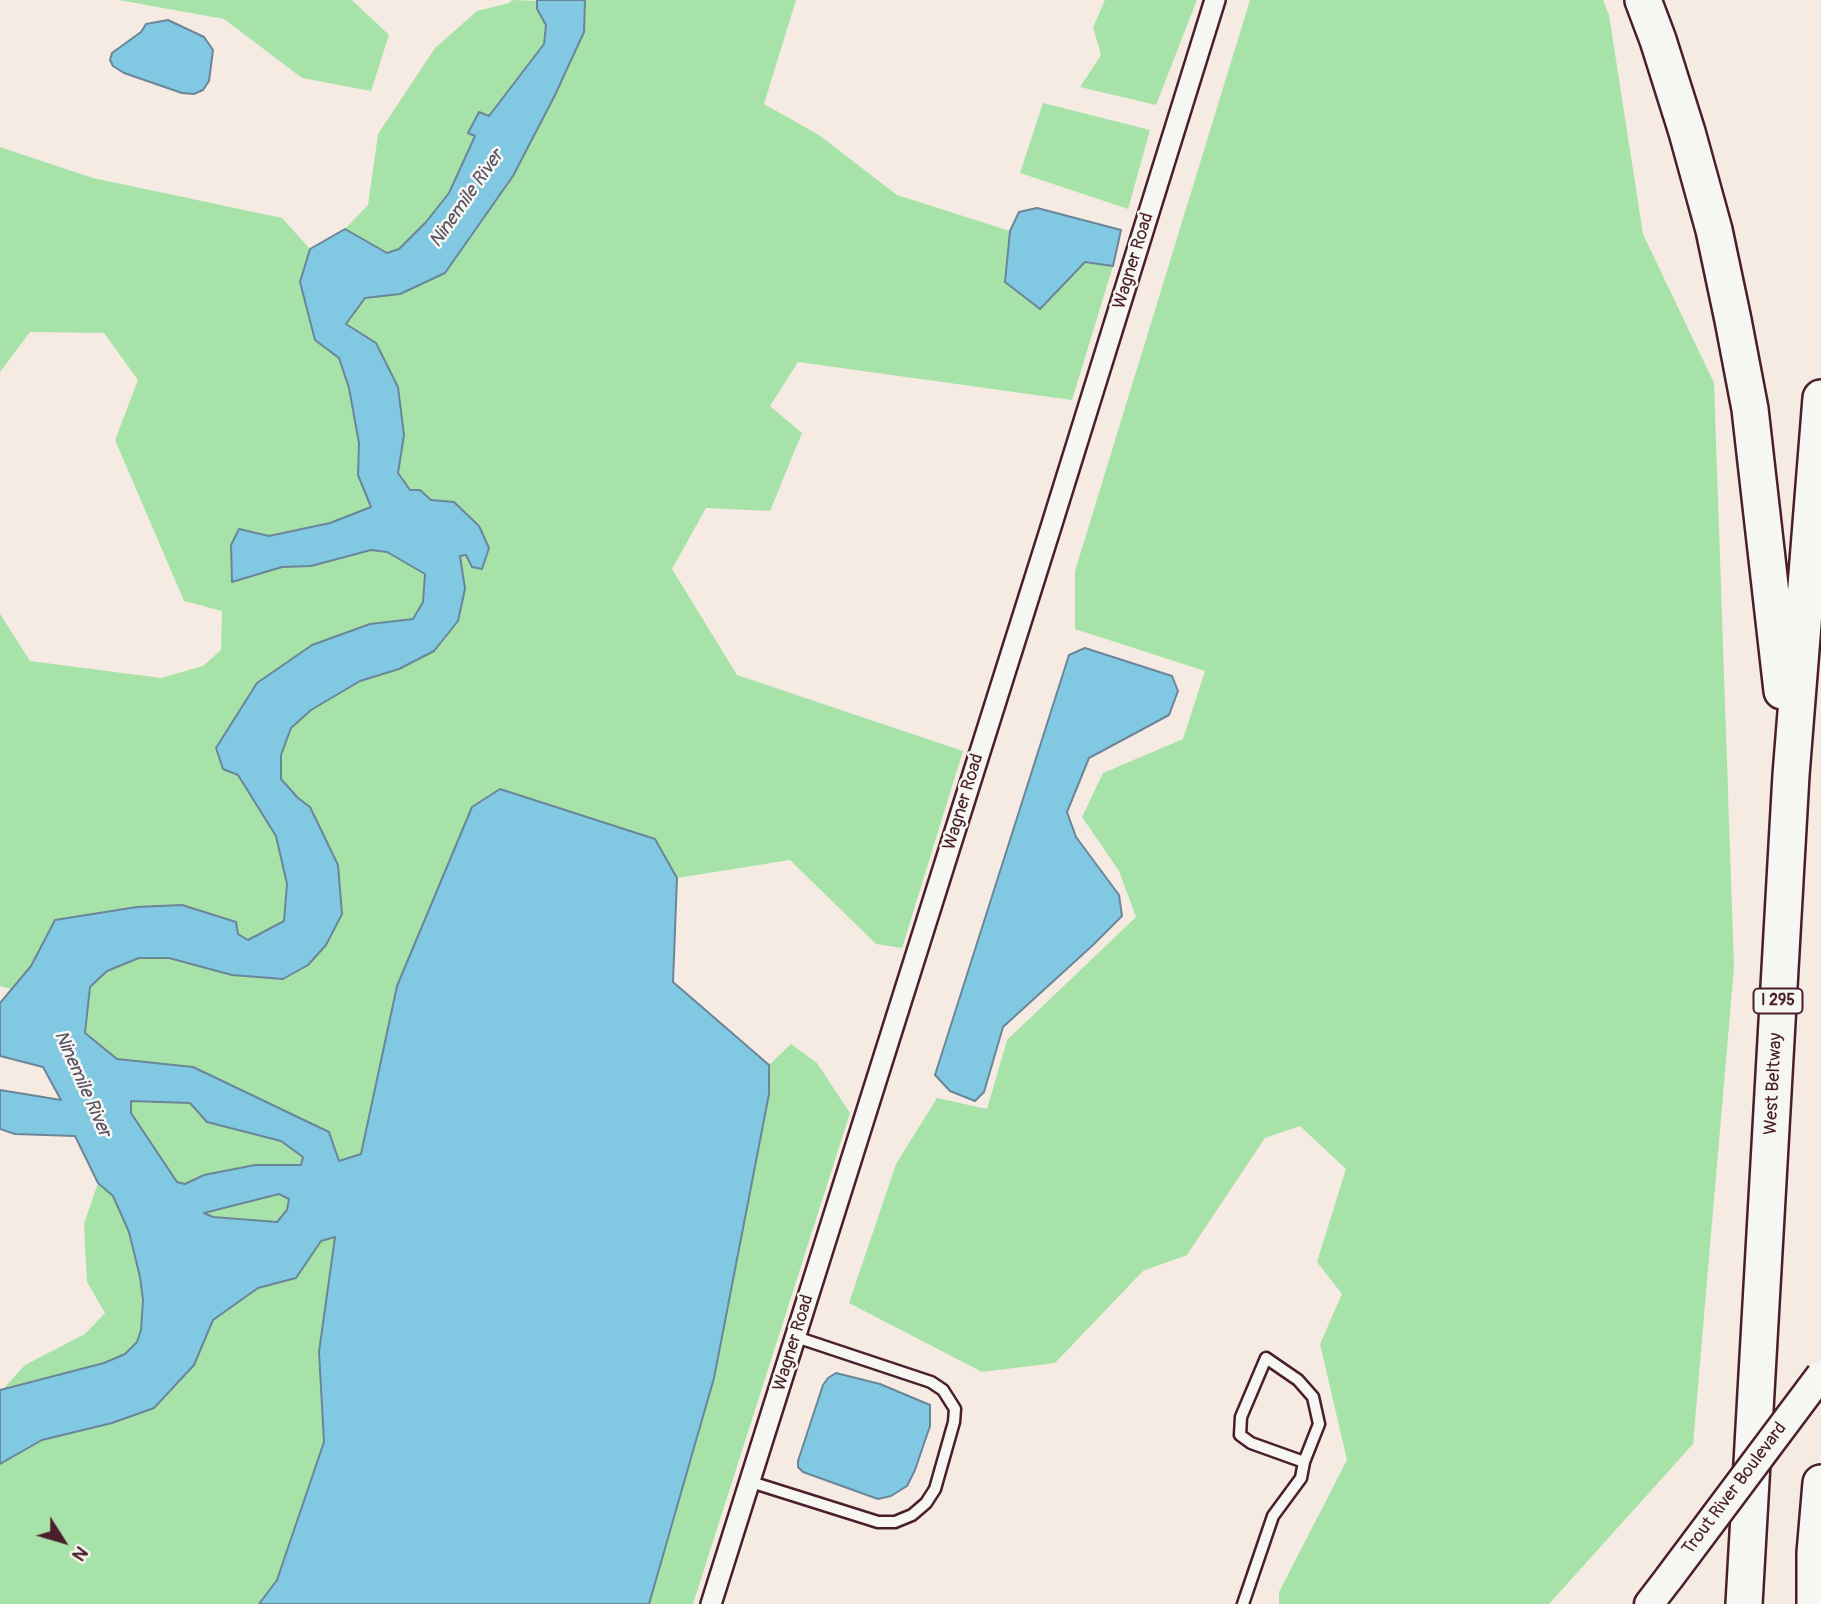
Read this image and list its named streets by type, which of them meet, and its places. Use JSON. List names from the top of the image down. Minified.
{"streets":{"highway":["I 295","West Beltway"],"street":["Wagner Road","Trout River Boulevard"]},"water":["Ninemile River"],"north":"bottom right"}
